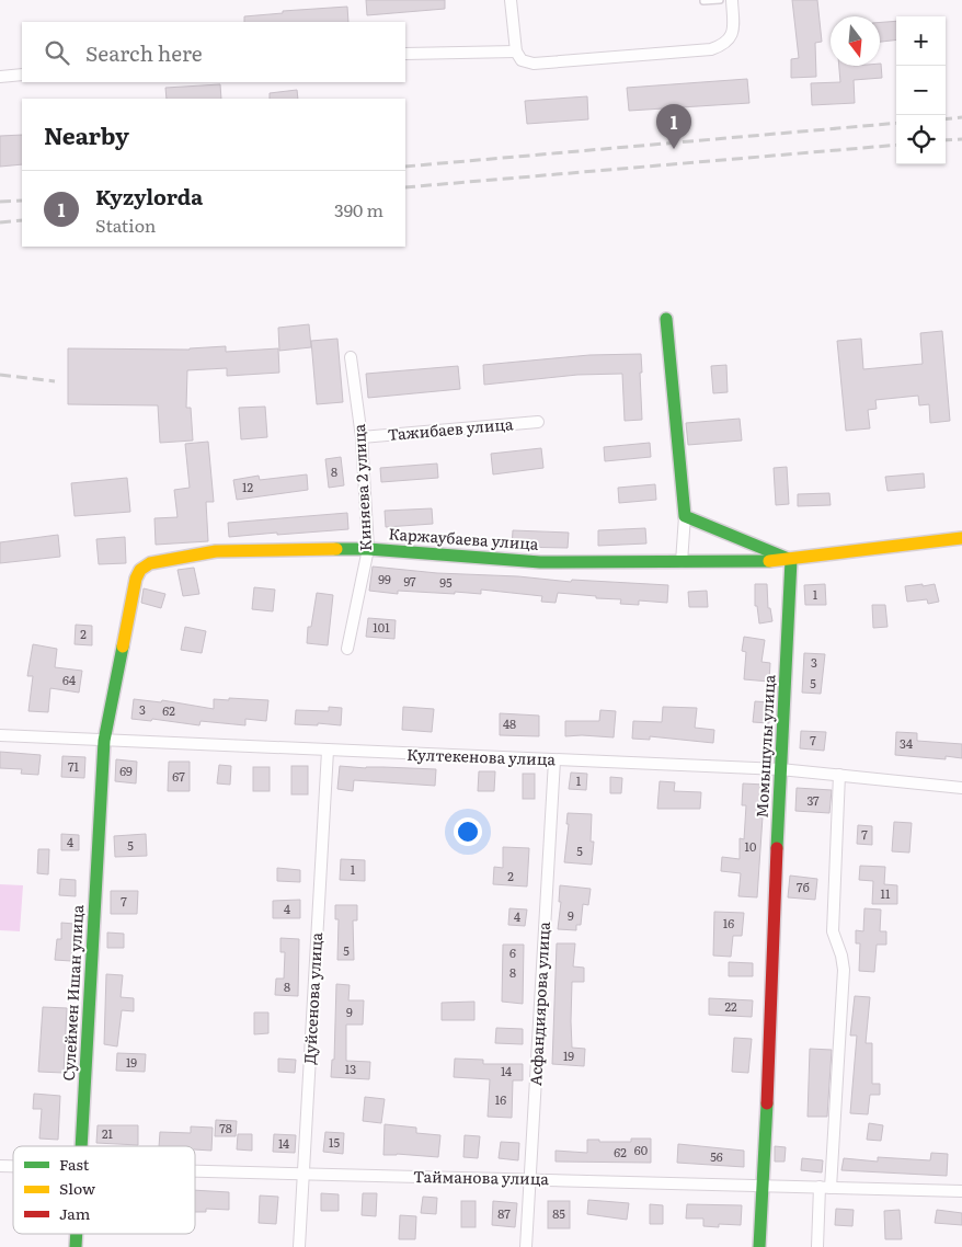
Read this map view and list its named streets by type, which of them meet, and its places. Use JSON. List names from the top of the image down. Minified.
{"streets":{"street":["Тажибаев улица","Киняева 2 улица","Каржаубаева улица","Момышулы улица","Култекенова улица","Сулеймен Ишан улица","Дуйсенова улица","Асфандиярова улица","Тайманова улица"]},"crossings":[["Тажибаев улица","Киняева 2 улица"],["Киняева 2 улица","Каржаубаева улица"],["Каржаубаева улица","Момышулы улица"],["Каржаубаева улица","Култекенова улица"],["Каржаубаева улица","Сулеймен Ишан улица"],["Момышулы улица","Култекенова улица"],["Момышулы улица","Тайманова улица"],["Култекенова улица","Сулеймен Ишан улица"],["Култекенова улица","Дуйсенова улица"],["Култекенова улица","Асфандиярова улица"],["Дуйсенова улица","Тайманова улица"],["Асфандиярова улица","Тайманова улица"]],"house_numbers":["8","12","99","97","95","1","101","2","3","64","5","3","62","48","7","34","71","69","67","1","37","7","4","5","10","5","1","2","7б","11","7","4","9","4","16","5","6","8","8","22","9","19","19","13","14","16","78","21","15","14","60","62","56","87","85"],"legend":["Fast","Slow","Jam"],"north":"bottom","page":{"map_buttons":["+","−"],"search":"Search here","heading":"Nearby","pins":"1","list":[{"mark":"1","name":"Kyzylorda","note":"Station","value":"390 m"}]}}
